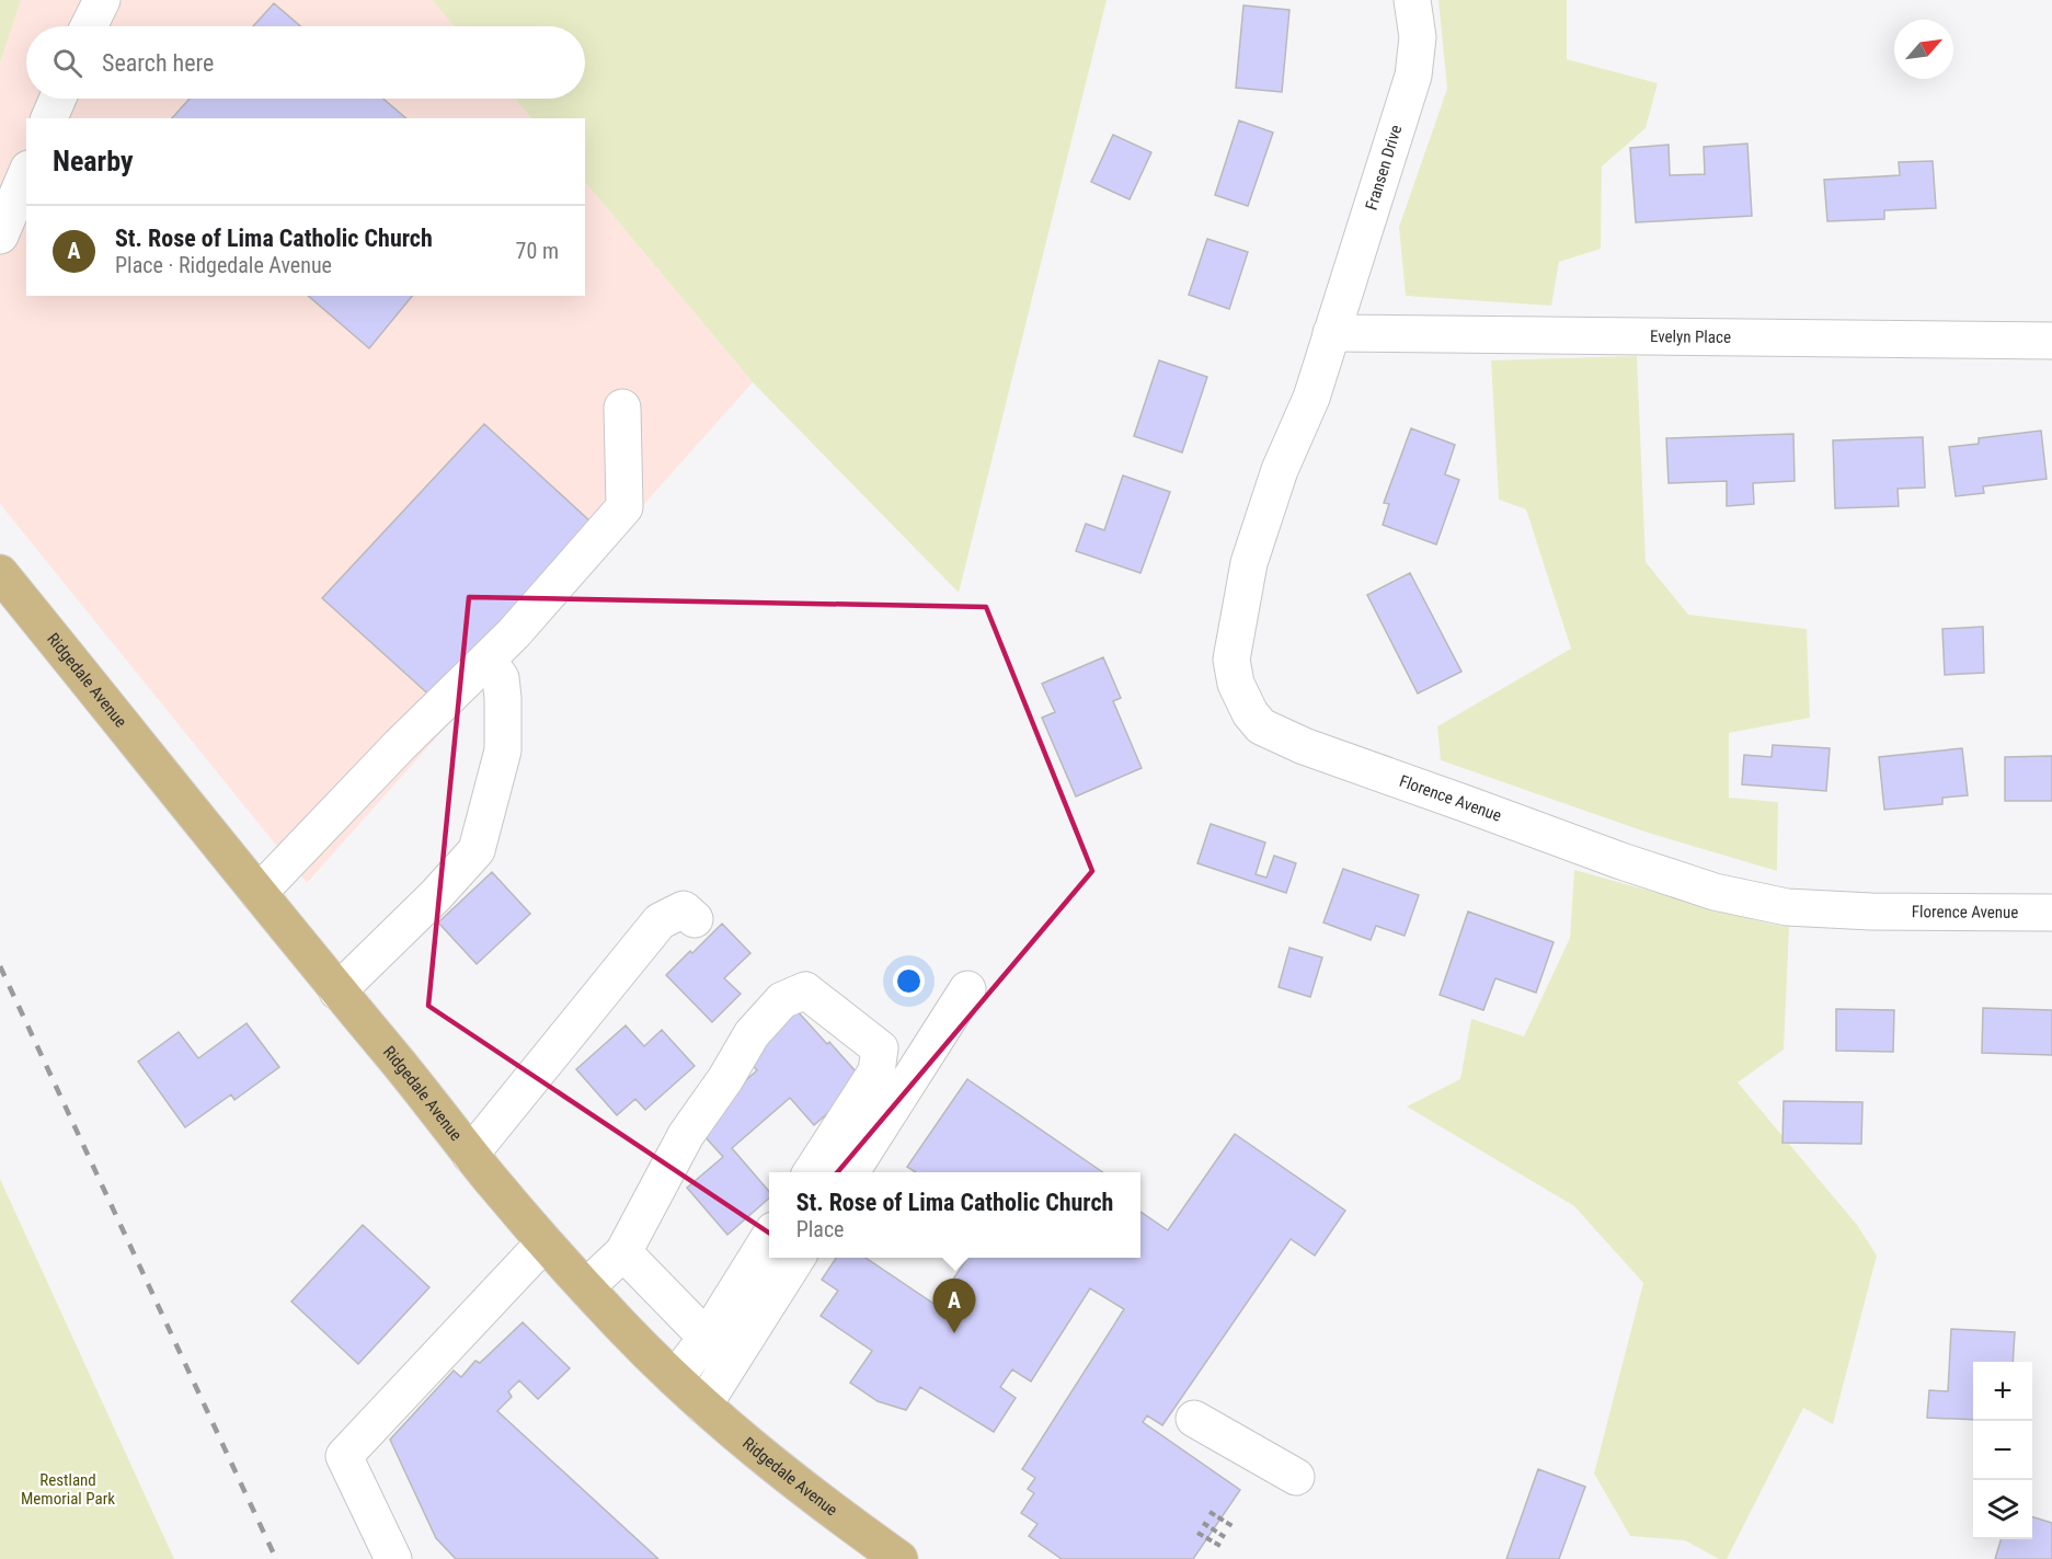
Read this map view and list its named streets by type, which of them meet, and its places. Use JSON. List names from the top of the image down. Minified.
{"streets":{"main road":["Ridgedale Avenue"],"street":["Fransen Drive","Evelyn Place","Florence Avenue"]},"crossings":[["Fransen Drive","Evelyn Place"],["Fransen Drive","Florence Avenue"],["Evelyn Place","Florence Avenue"]],"parks":["Restland Memorial Park"],"north":"top right","page":{"search":"Search here","heading":"Nearby","list":[{"mark":"A","name":"St. Rose of Lima Catholic Church","note":"Place · Ridgedale Avenue","value":"70 m"}],"popup":["St. Rose of Lima Catholic Church","Place"],"pins":"A","map_buttons":["+","−"]}}
